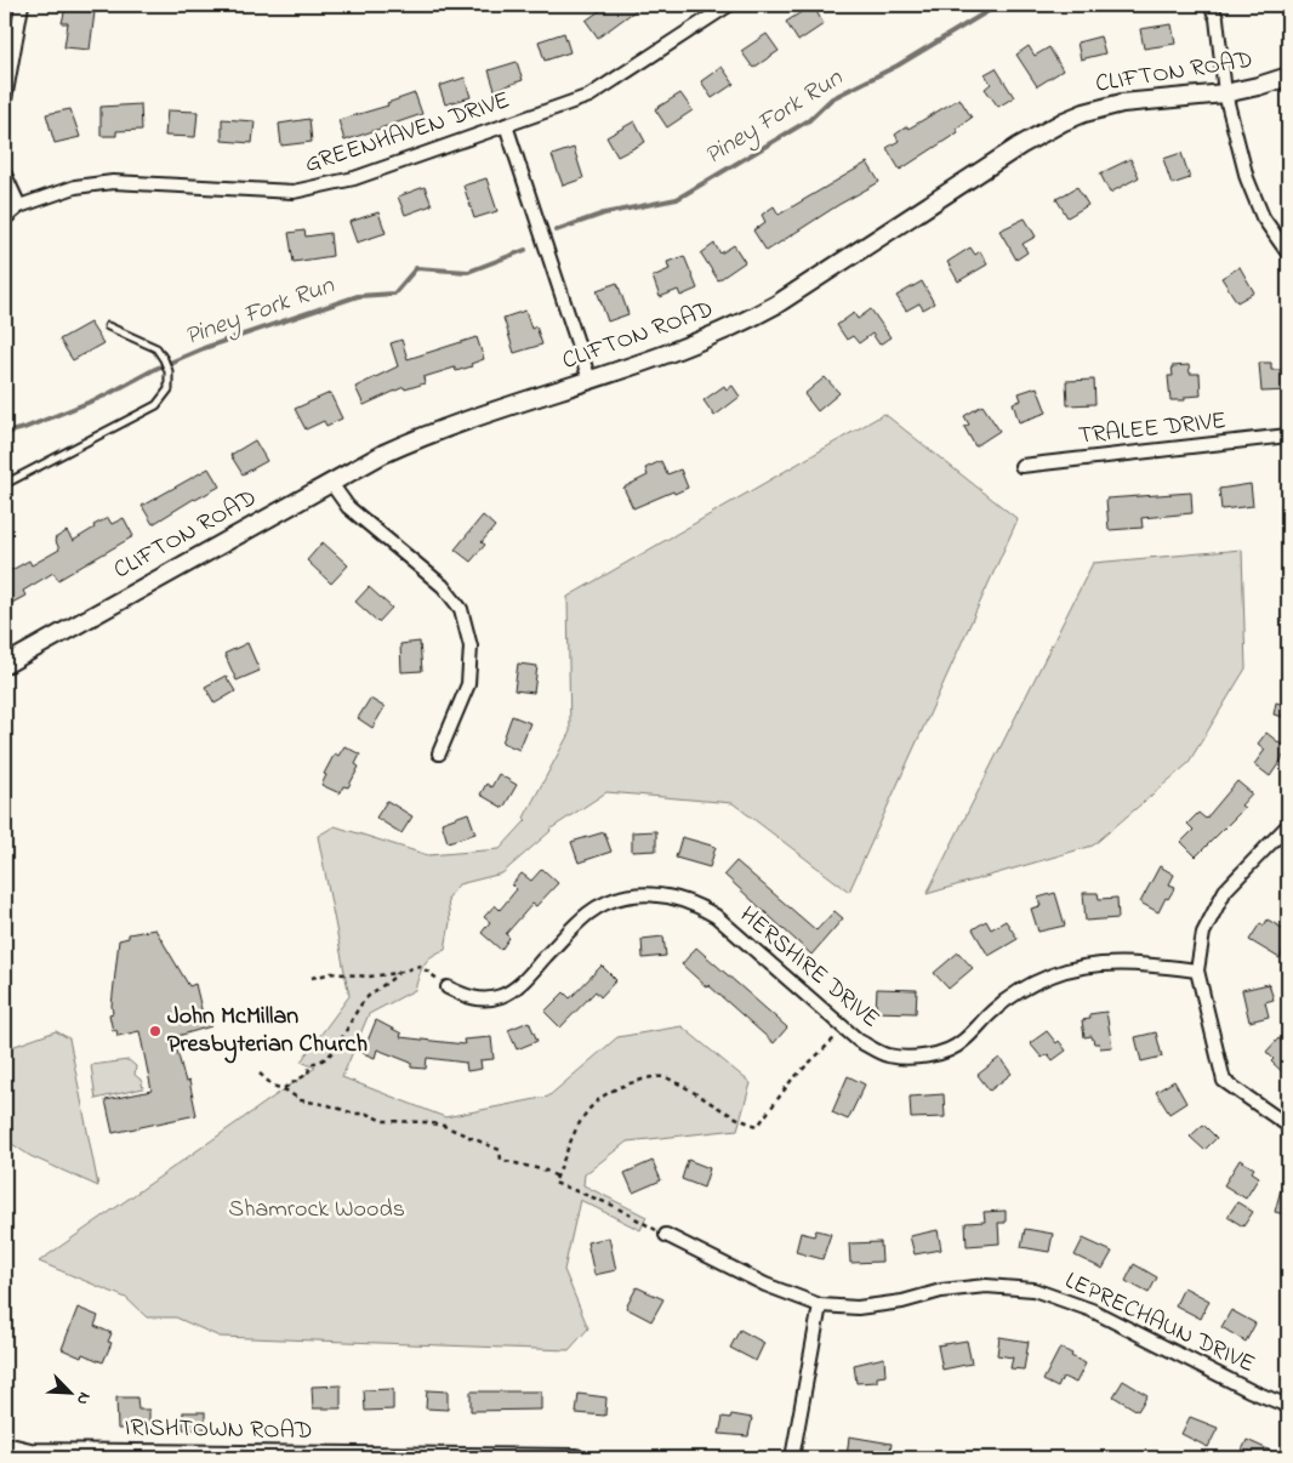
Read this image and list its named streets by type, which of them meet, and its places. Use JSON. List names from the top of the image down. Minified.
{"streets":{"main road":["CLIFTON ROAD","IRISHTOWN ROAD"],"street":["GREENHAVEN DRIVE","TRALEE DRIVE","HERSHIRE DRIVE","LEPRECHAUN DRIVE"]},"water":["Piney Fork Run"],"parks":["Shamrock Woods"],"places":["John McMillan Presbyterian Church"],"north":"bottom right"}
